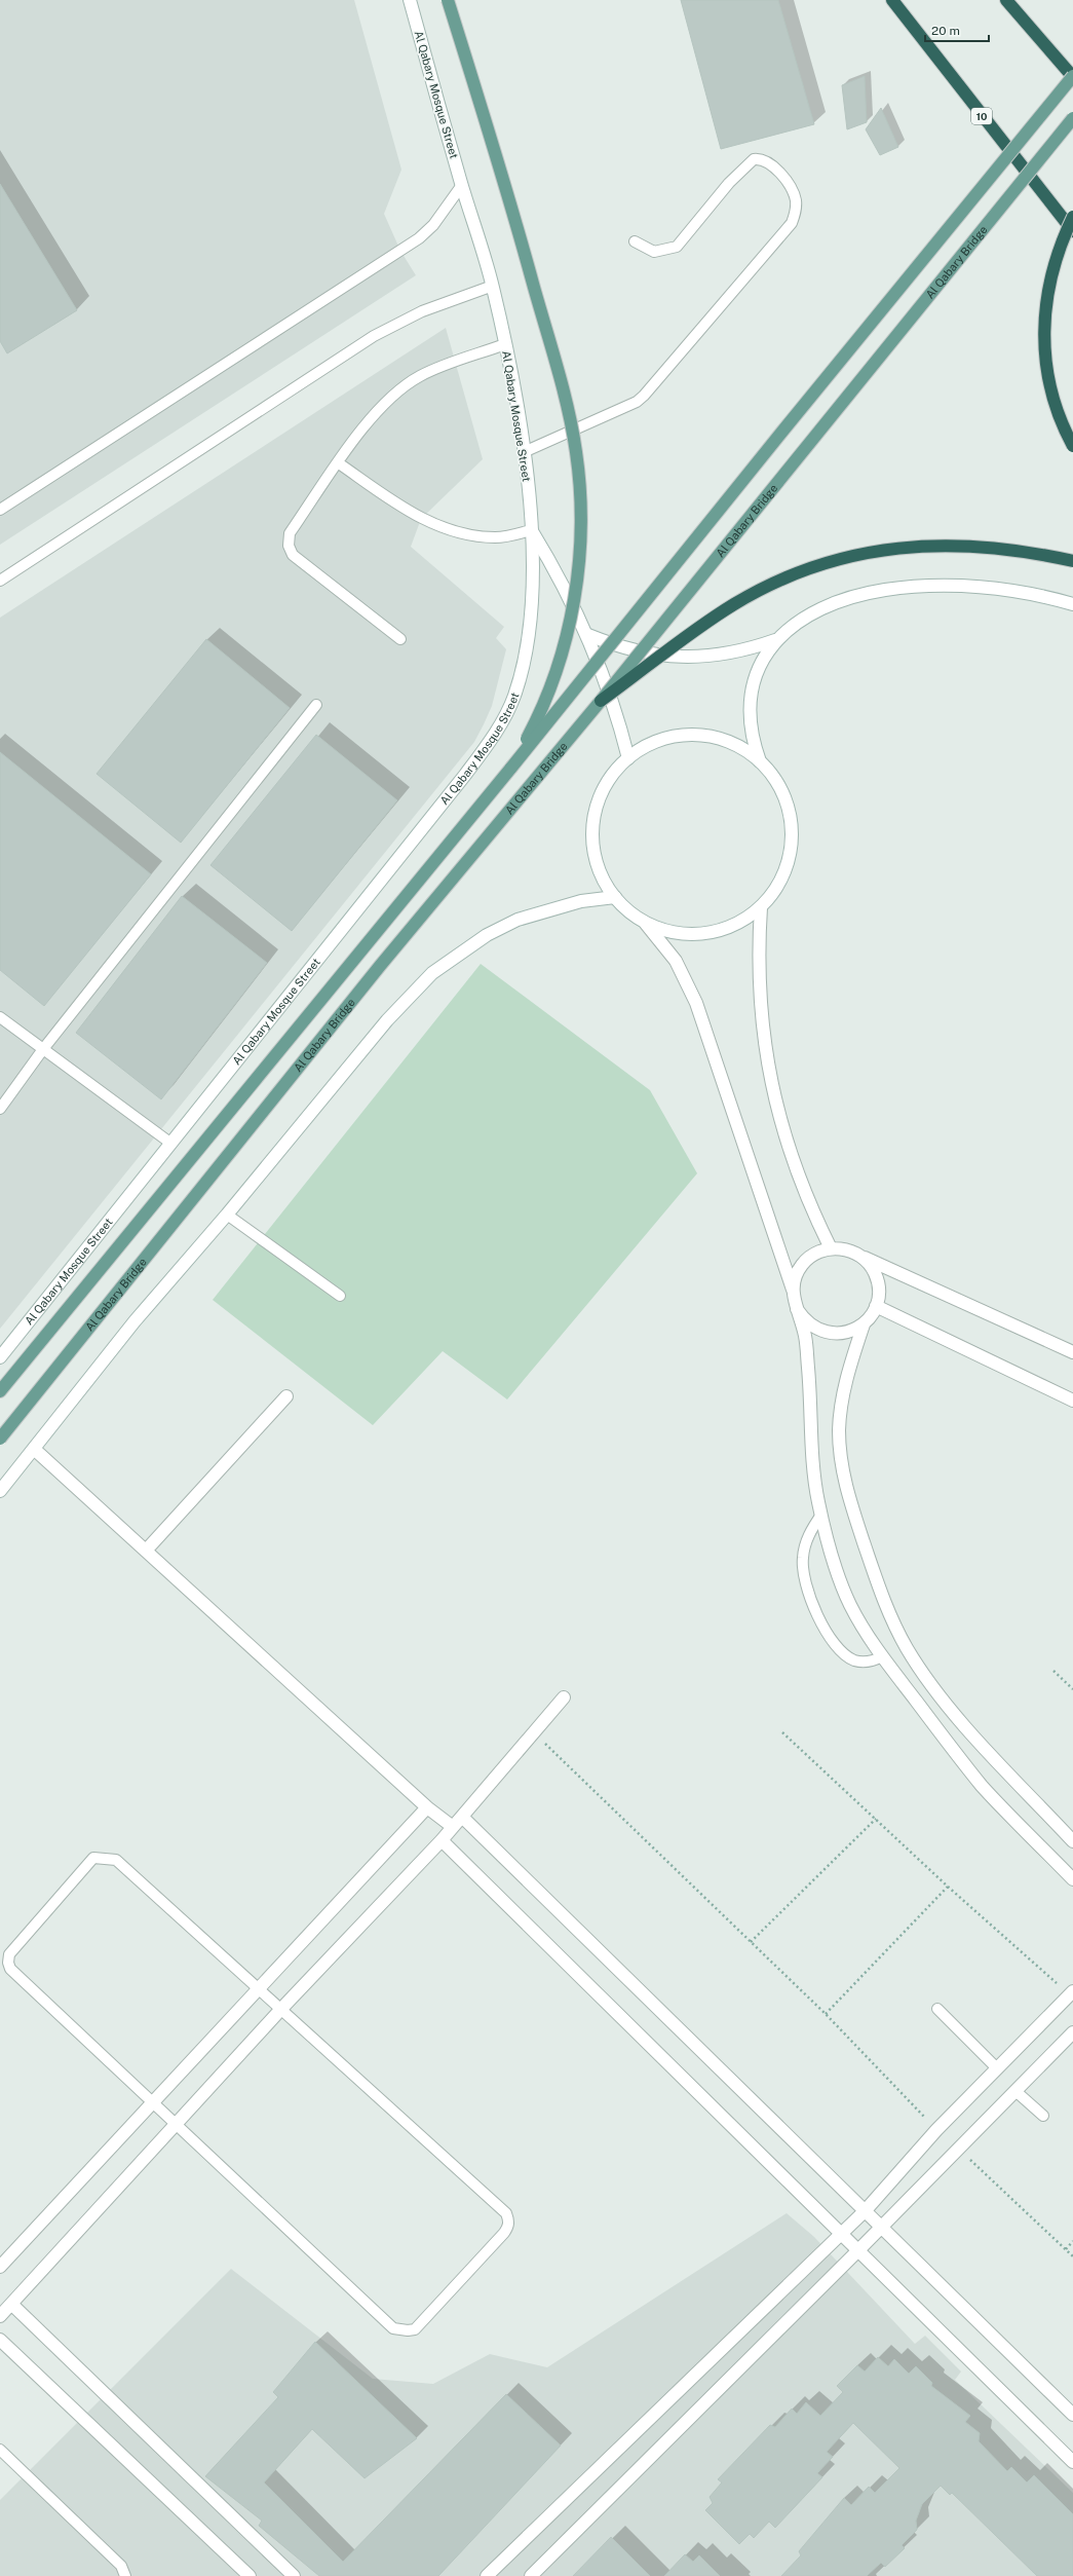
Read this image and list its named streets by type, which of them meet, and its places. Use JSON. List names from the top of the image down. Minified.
{"streets":{"highway":["10"],"main road":["Al Qabary Bridge"],"street":["Al Qabary Mosque Street"]},"scale_bar":"20 m"}
